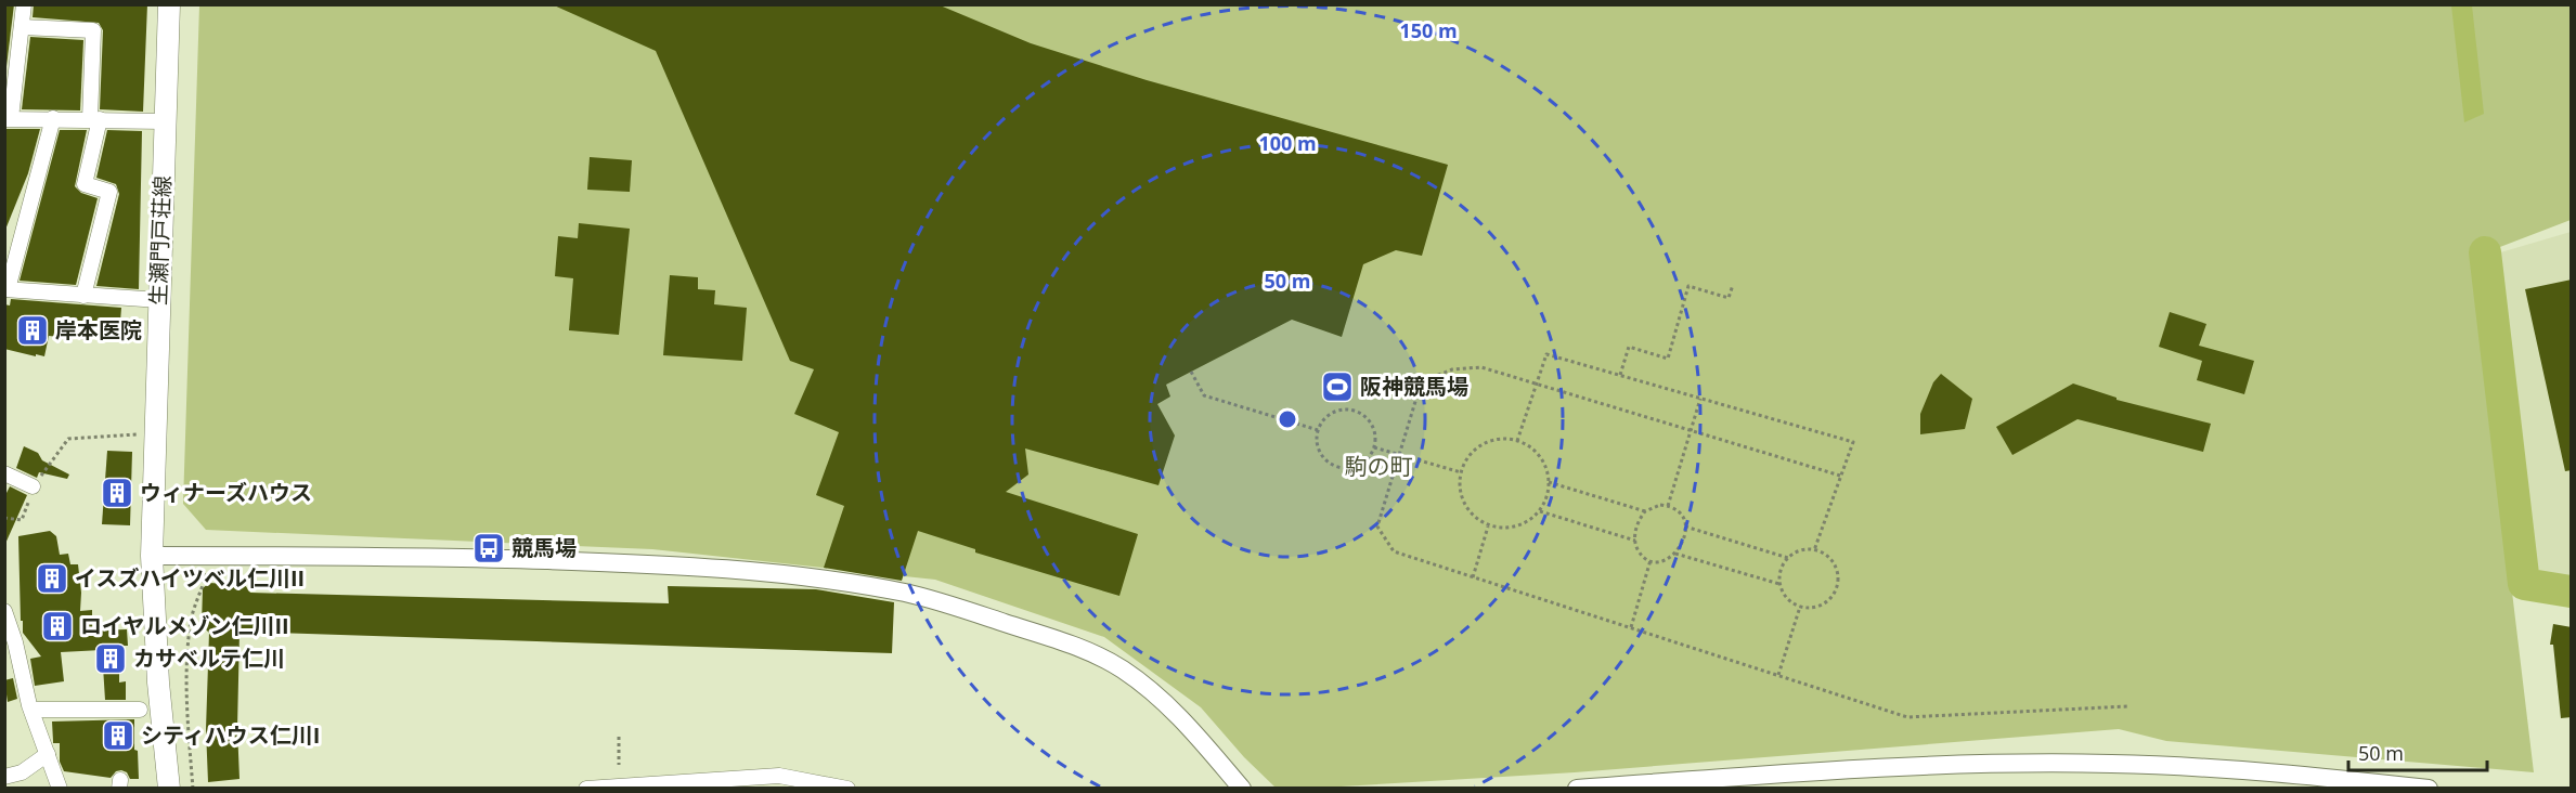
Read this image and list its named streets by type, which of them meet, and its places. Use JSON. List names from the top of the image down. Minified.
{"streets":{"main road":["生瀬門戸荘線"]},"districts":["駒の町"],"places":{"building":["岸本医院","ウィナーズハウス","イスズハイツベル仁川II","ロイヤルメゾン仁川II","カサベルテ仁川","シティハウス仁川I"],"sports":["阪神競馬場"],"bus stop":["競馬場"]},"scale_bar":"50 m","rings":["150 m","100 m","50 m"]}
